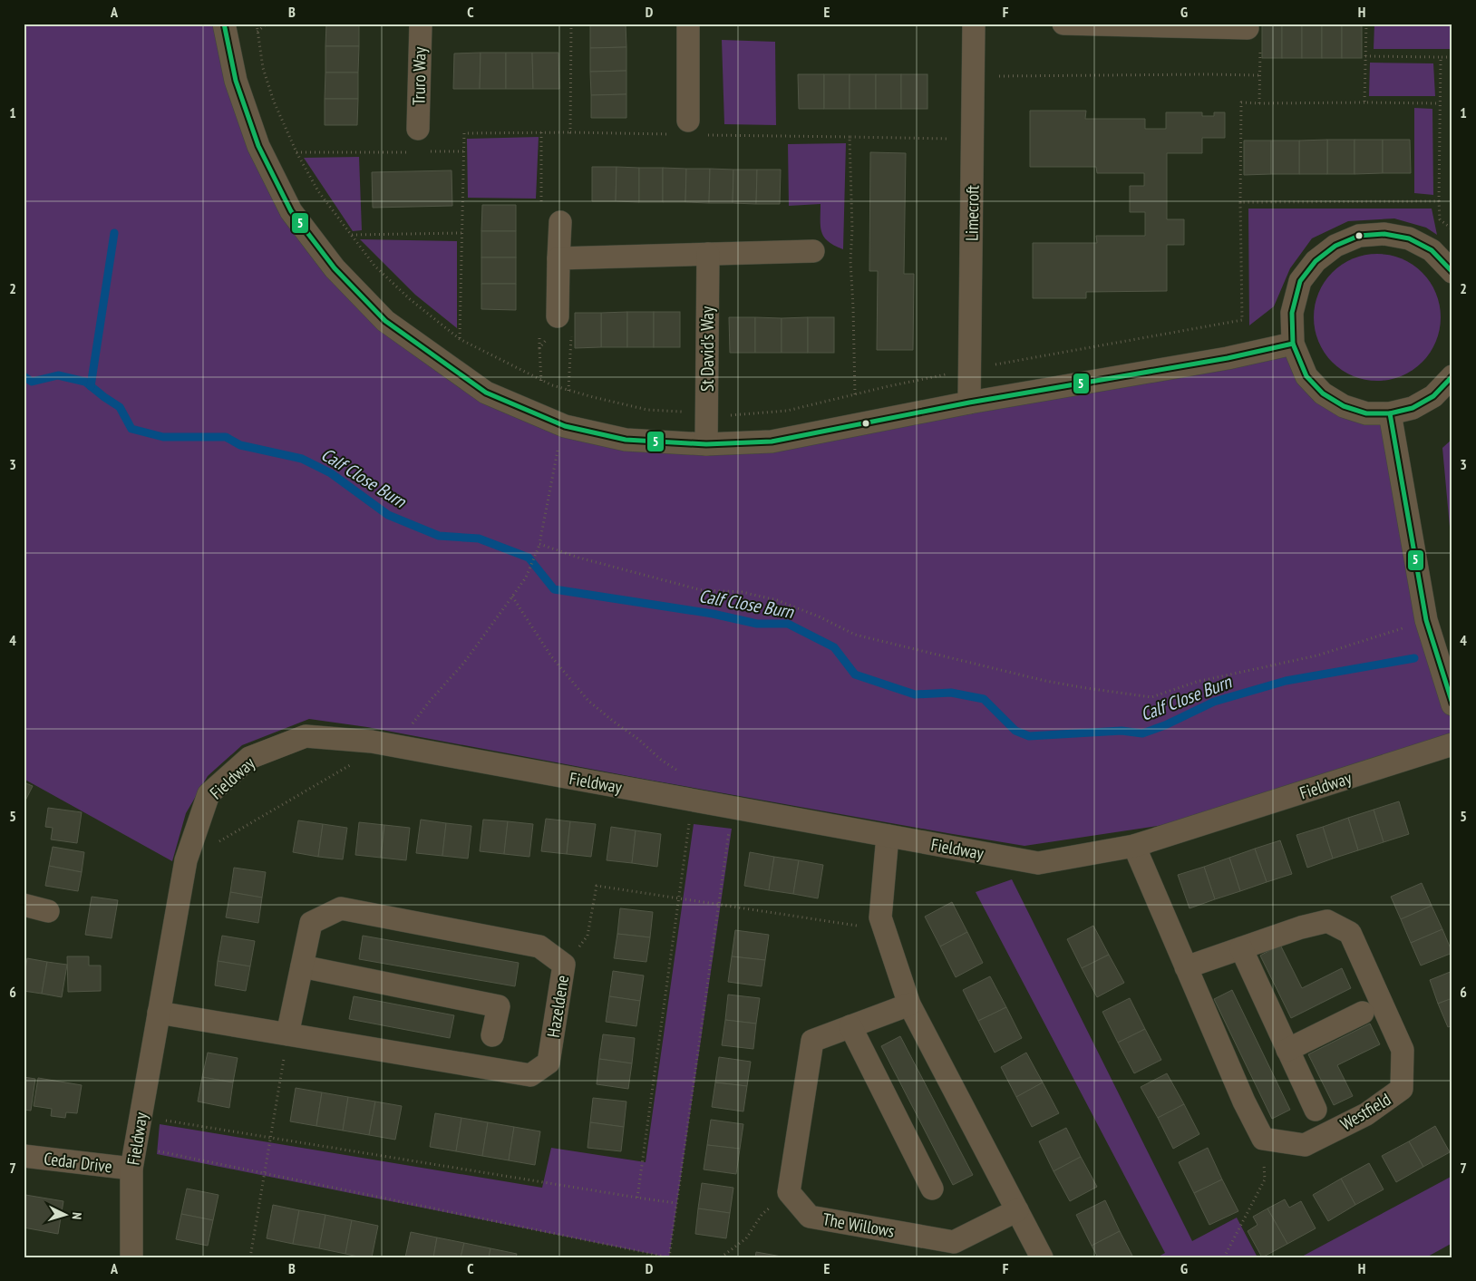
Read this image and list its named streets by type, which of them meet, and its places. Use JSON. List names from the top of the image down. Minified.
{"streets":{"street":["Truro Way","Limecroft","St David's Way","Fieldway","Hazeldene","Westfield","Cedar Drive","The Willows"]},"crossings":[["Fieldway","Hazeldene"],["Fieldway","Cedar Drive"]],"water":["Calf Close Burn"],"lines":["transit line 5"],"north":"right","grid":{"columns":["A","B","C","D","E","F","G","H"],"rows":["1","2","3","4","5","6","7"]}}
